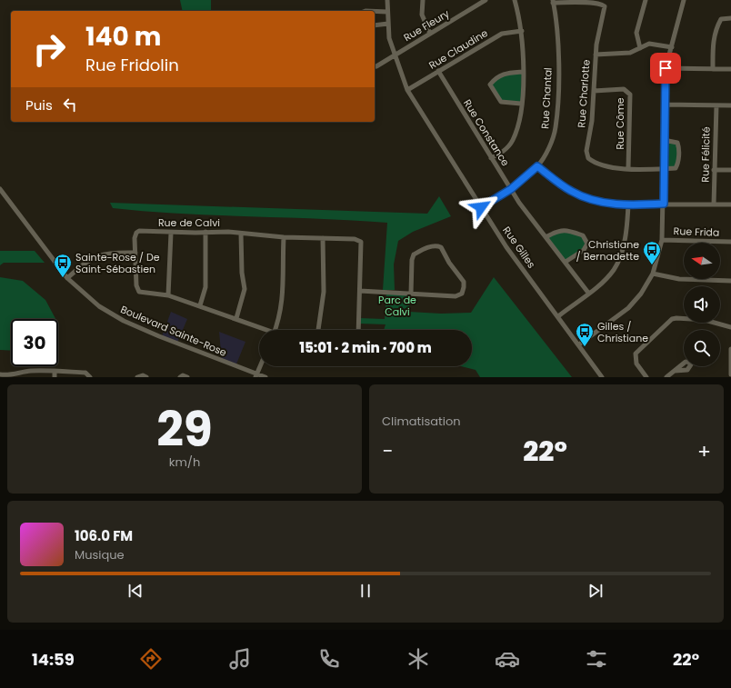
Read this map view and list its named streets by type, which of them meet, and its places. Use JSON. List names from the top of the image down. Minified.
{"streets":{"street":["Rue Fleury","Rue Claudine","Rue Charlotte","Rue Chantal","Rue Côme","Rue Constance","Rue Félicité","Rue de Calvi","Rue Frida","Rue Gilles","Boulevard Sainte-Rose"]},"crossings":[["Rue Fleury","Rue Gilles"],["Rue Claudine","Rue Constance"],["Rue Claudine","Rue Gilles"],["Rue Charlotte","Rue Chantal"],["Rue Charlotte","Rue Côme"],["Rue Chantal","Rue Constance"],["Rue Chantal","Rue Gilles"]],"parks":["Parc de Calvi"],"places":{"bus stop":["Christiane / Bernadette","Sainte-Rose / De Saint-Sébastien","Gilles / Christiane"]},"north":"left","page":{"turn":["140 m","Rue Fridolin"],"then":"Puis","limit":"30","trip":"15:01 · 2 min · 700 m","tile":[["29","km/h"],"Climatisation"],"heat":["−","22°","+"],"song":["106.0 FM","Musique"],"tabs":["14:59","22°"]}}
